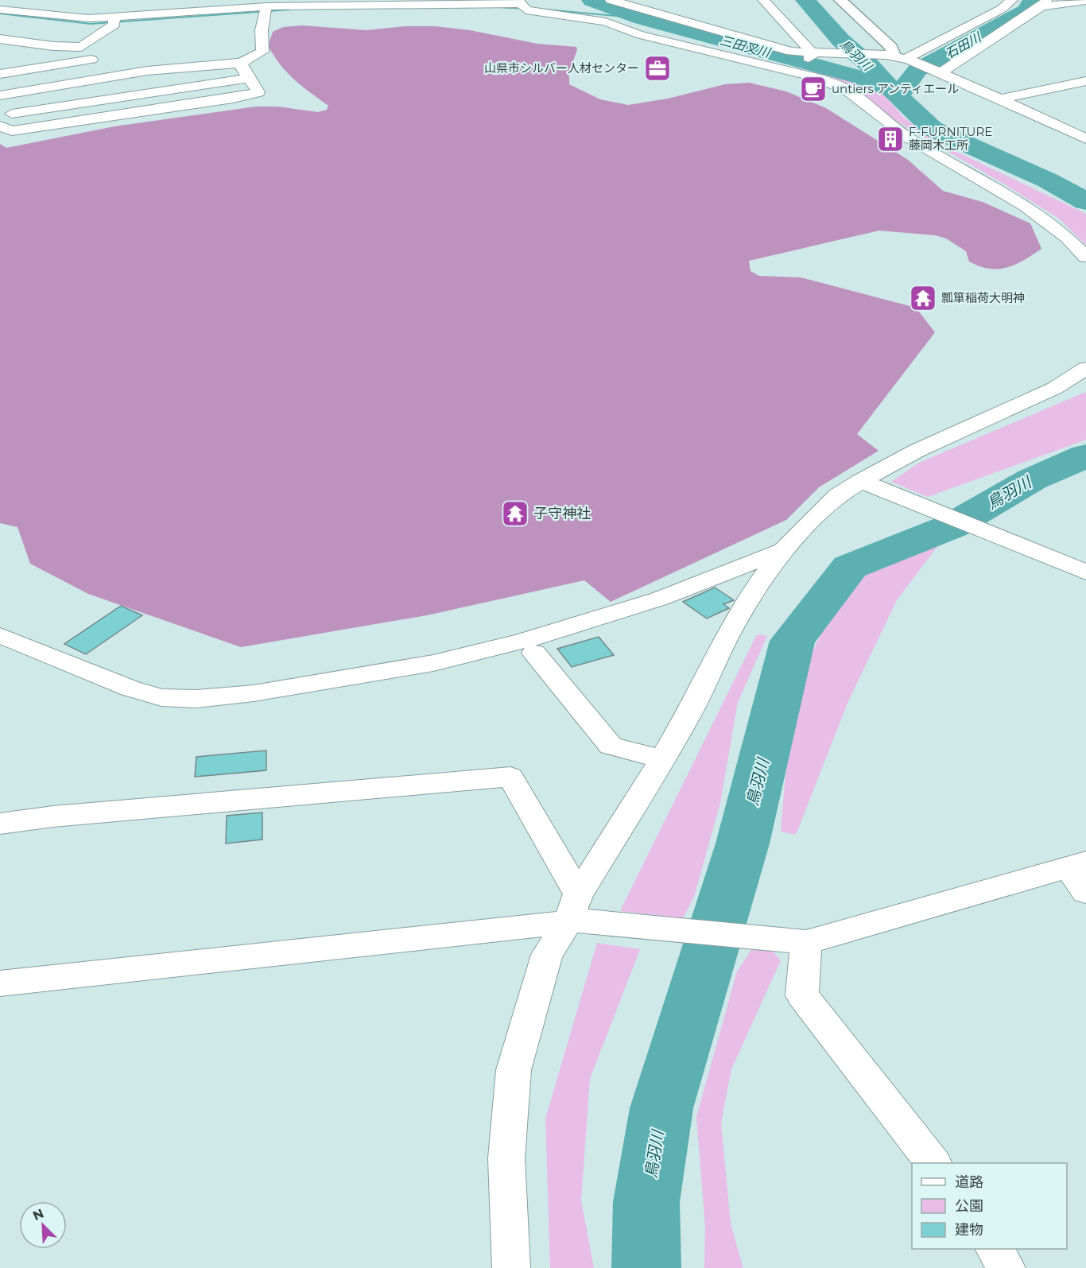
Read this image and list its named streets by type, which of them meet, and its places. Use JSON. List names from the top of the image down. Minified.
{"water":["石田川","三田叉川","鳥羽川"],"places":{"office":["山県市シルバー人材センター"],"cafe":["untiers アンティエール"],"building":["F-FURNITURE 藤岡木工所"],"temple":["瓢箪稲荷大明神","子守神社"]},"legend":["道路","公園","建物"],"north":"top left"}
